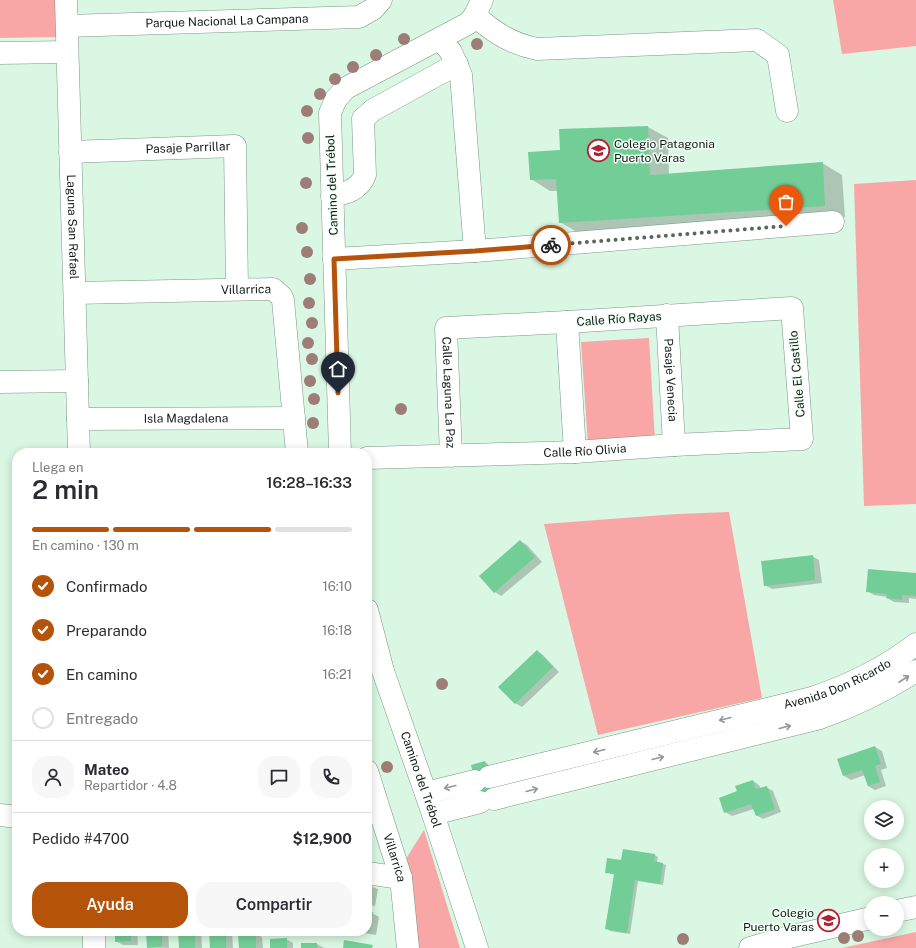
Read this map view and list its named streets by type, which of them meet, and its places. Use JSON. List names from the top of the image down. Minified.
{"streets":{"street":["Parque Nacional La Campana","Pasaje Parrillar","Camino del Trébol","Laguna San Rafael","Villarrica","Calle Río Rayas","Calle El Castillo","Pasaje Venecia","Calle Laguna La Paz","Isla Magdalena","Calle Río Olivia","Avenida Don Ricardo"]},"crossings":[["Parque Nacional La Campana","Laguna San Rafael"],["Pasaje Parrillar","Laguna San Rafael"],["Pasaje Parrillar","Villarrica"],["Camino del Trébol","Avenida Don Ricardo"],["Laguna San Rafael","Villarrica"],["Laguna San Rafael","Isla Magdalena"],["Villarrica","Isla Magdalena"],["Calle Río Rayas","Calle El Castillo"],["Calle Río Rayas","Pasaje Venecia"],["Calle Río Rayas","Calle Laguna La Paz"],["Calle El Castillo","Calle Río Olivia"],["Pasaje Venecia","Calle Río Olivia"],["Calle Laguna La Paz","Calle Río Olivia"]],"places":{"school or university":["Colegio Patagonia Puerto Varas","Colegio Puerto Varas"]},"page":{"heading":["2 min","Llega en","16:28–16:33"],"panel":["Mateo","Repartidor · 4.8","Pedido #4700","$12,900"],"bar":"En camino · 130 m","list":[["Confirmado","16:10"],["Preparando","16:18"],["En camino","16:21"],"Entregado"],"map_buttons":["+","−"],"buttons":["Ayuda","Compartir"]}}
